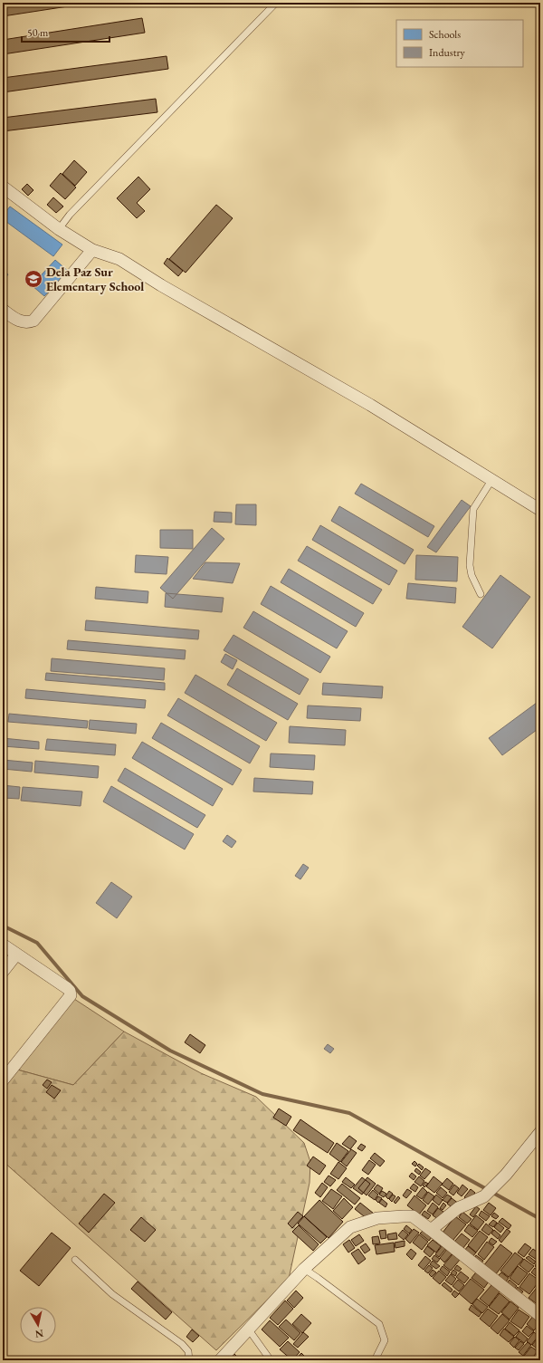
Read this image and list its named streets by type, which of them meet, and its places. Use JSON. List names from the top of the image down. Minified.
{"places":{"school or university":["Dela Paz Sur Elementary School"]},"legend":["Schools","Industry"],"scale_bar":"50 m","north":"bottom"}
